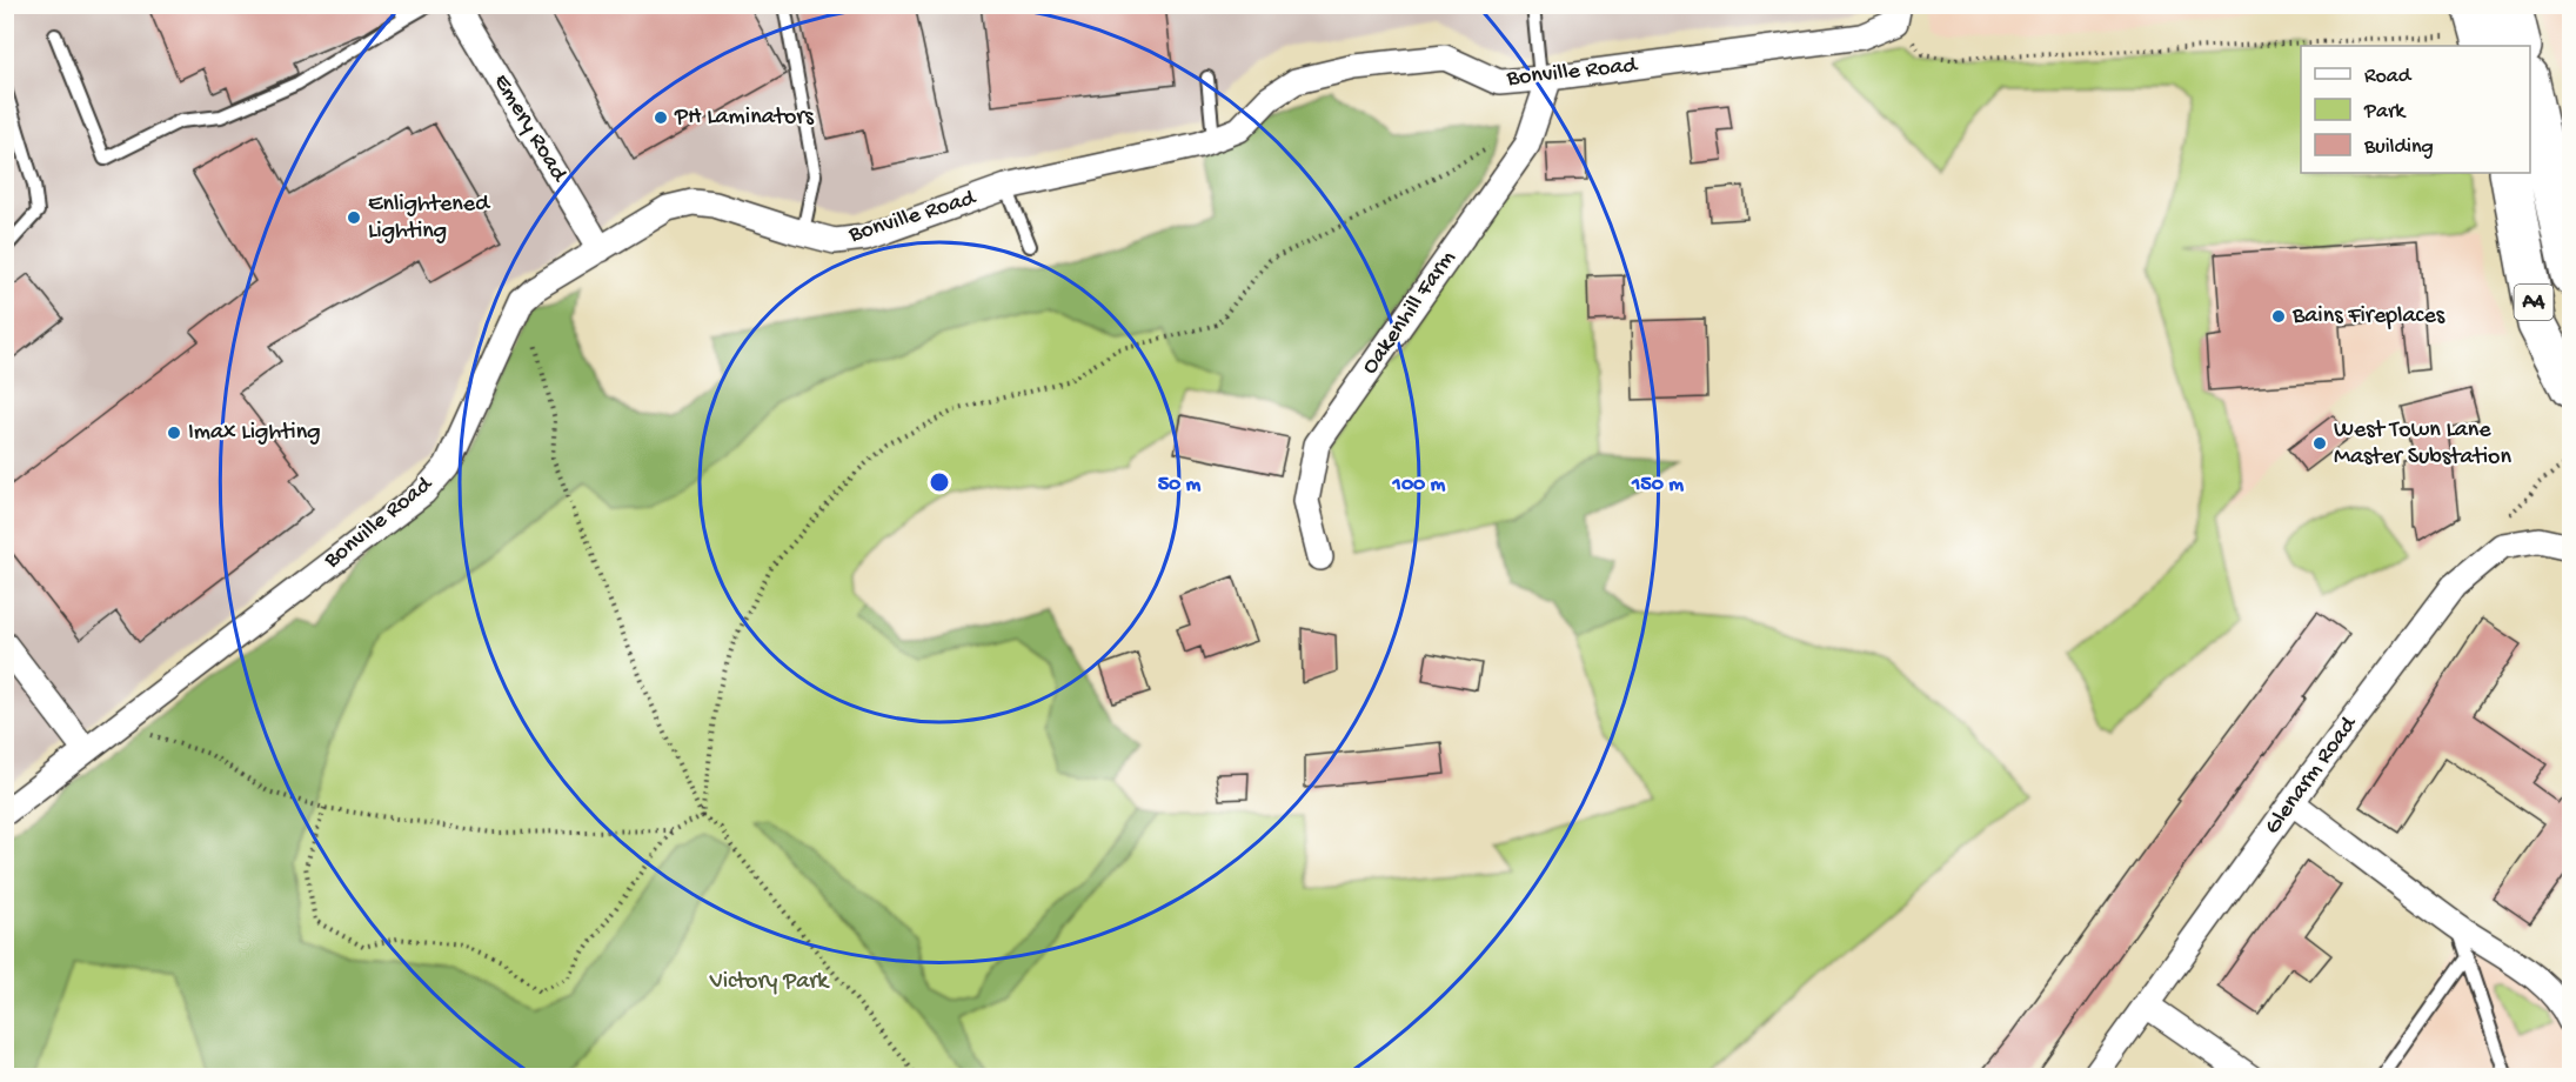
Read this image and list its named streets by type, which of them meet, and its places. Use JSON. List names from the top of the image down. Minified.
{"streets":{"highway":["A4"],"street":["Bonville Road","Emery Road","Oakenhill Farm","Glenarm Road"]},"crossings":[["Bonville Road","Emery Road"],["Bonville Road","Oakenhill Farm"]],"parks":["Victory Park"],"places":["PH Laminators","Enlightened Lighting","Bains Fireplaces","Imax Lighting","West Town Lane Master Substation"],"legend":["Road","Park","Building"],"rings":["50 m","100 m","150 m"]}
